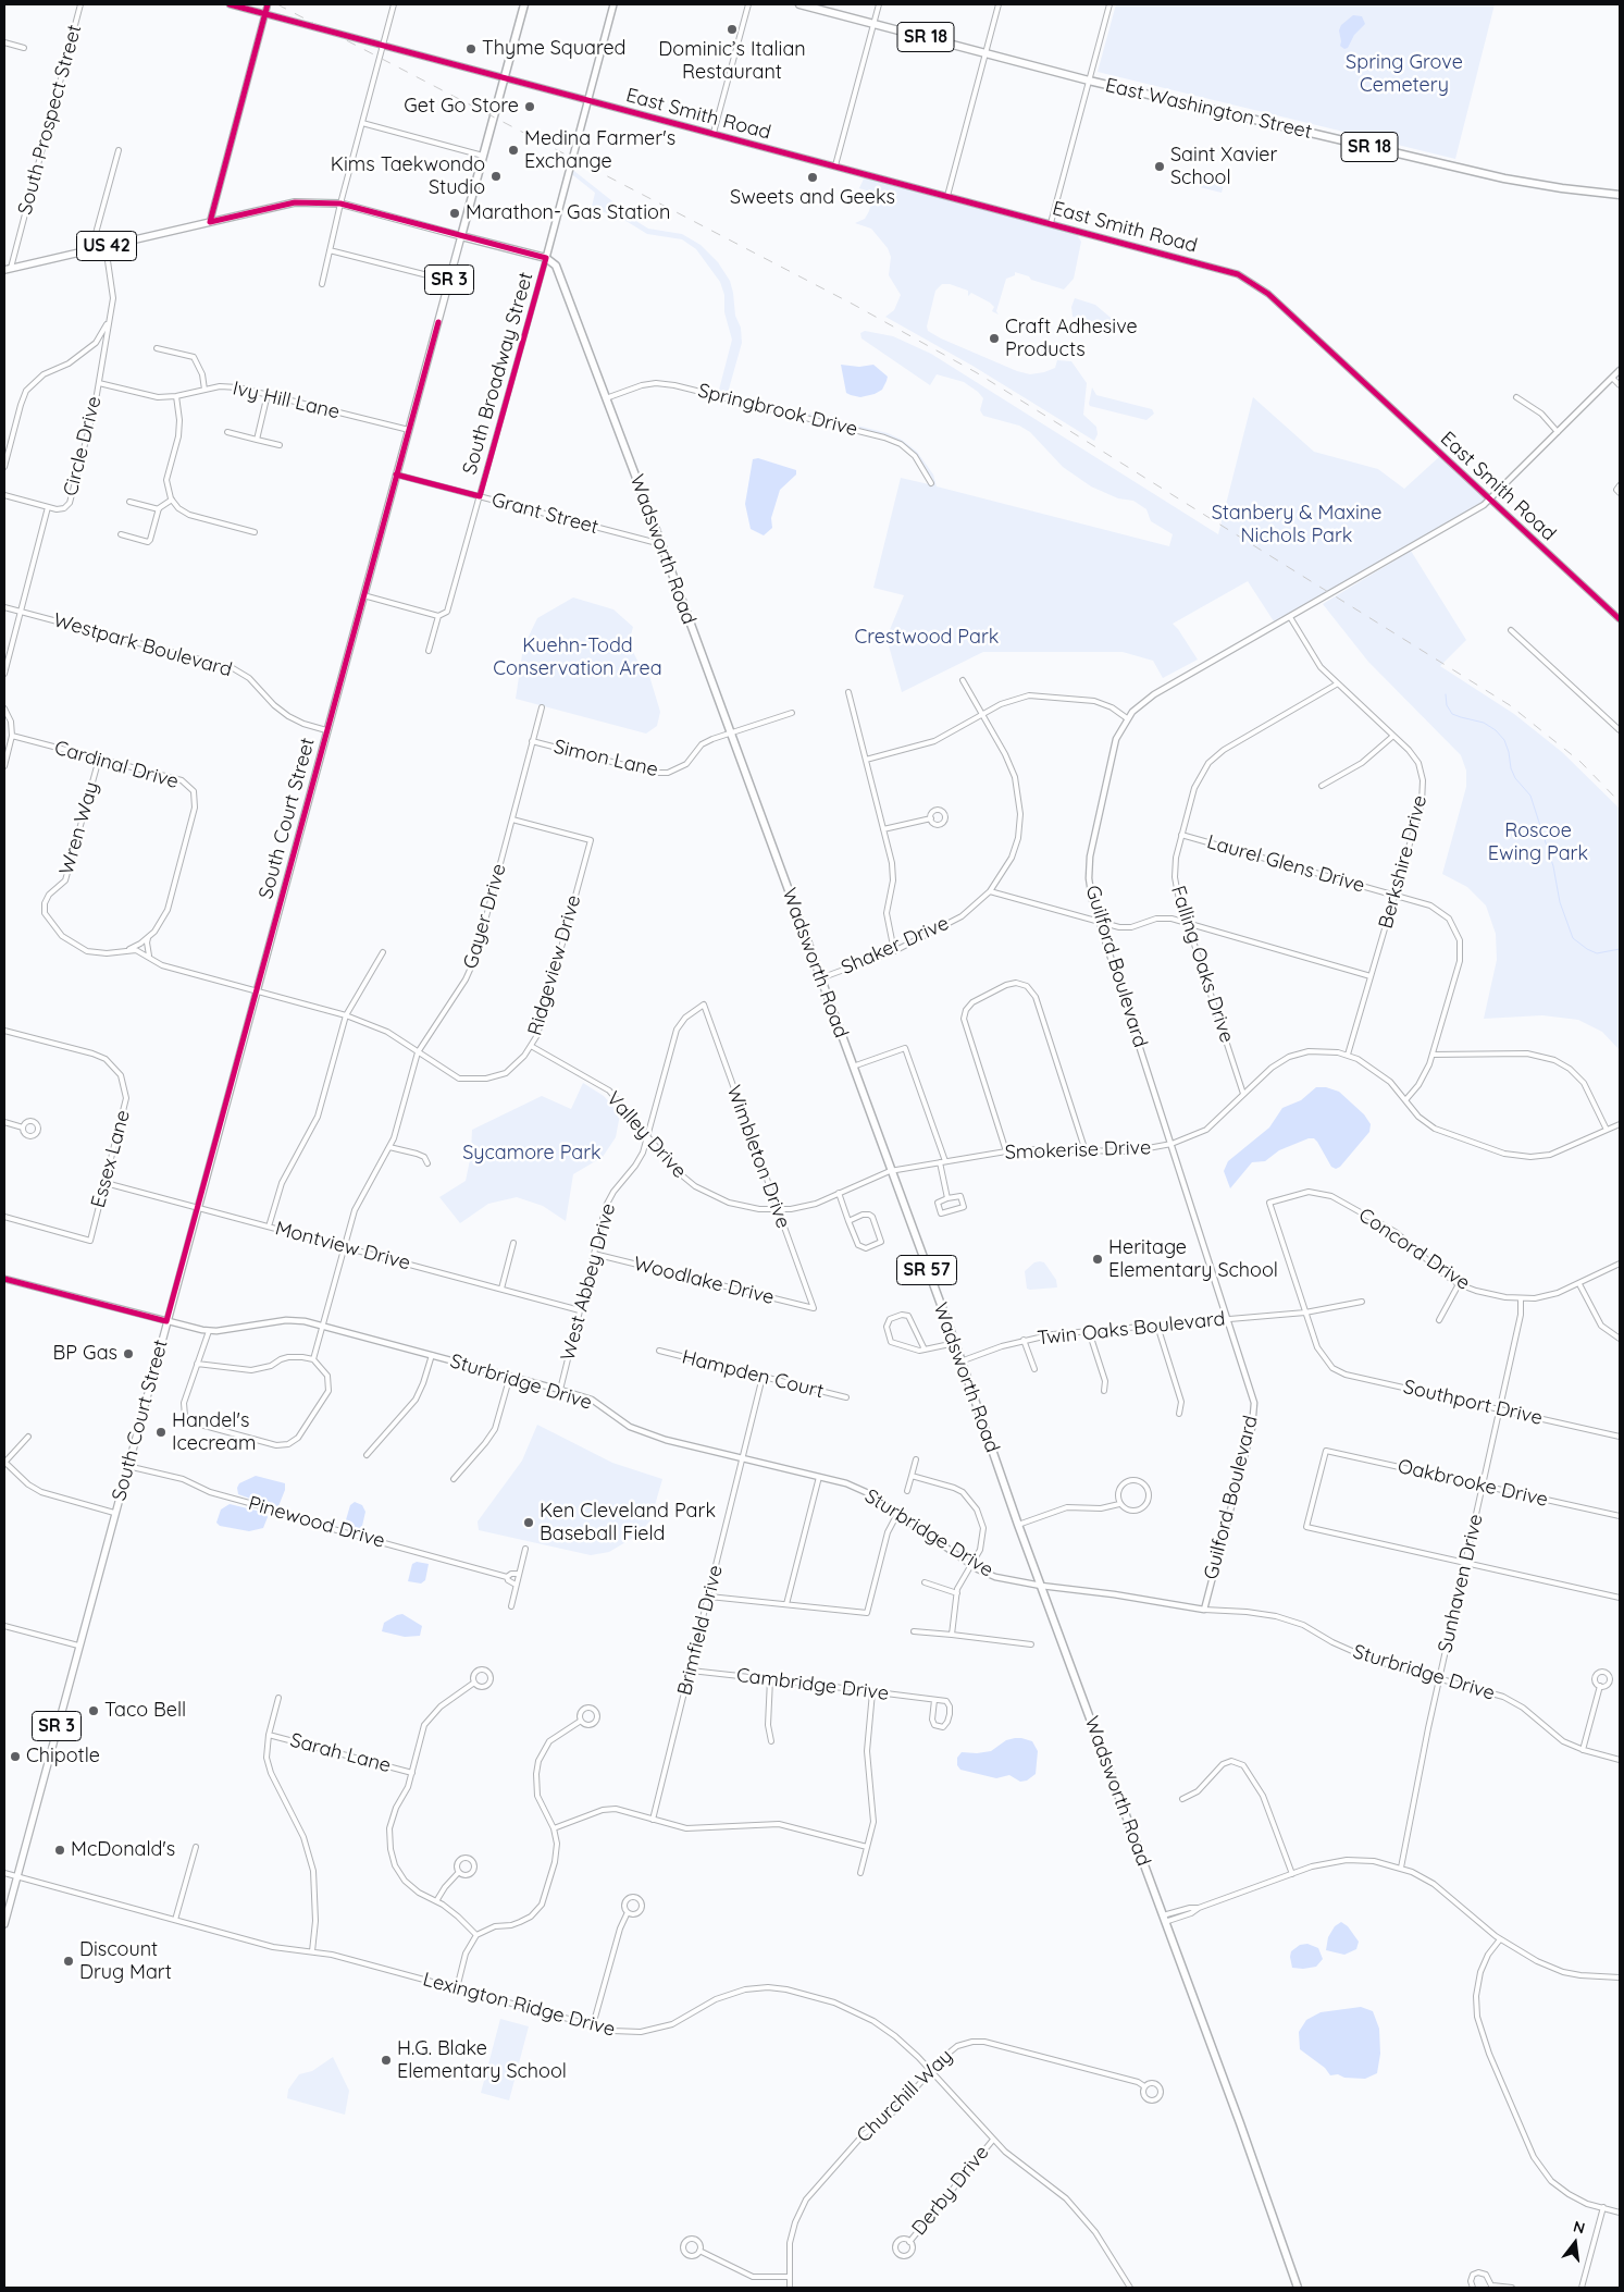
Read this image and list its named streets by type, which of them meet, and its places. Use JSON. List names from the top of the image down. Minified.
{"streets":{"highway":["SR 18","East Washington Street","Wadsworth Road","South Court Street","SR 57"],"main road":["US 42","SR 3","South Broadway Street"],"street":["East Smith Road","South Prospect Street","Ivy Hill Lane","Springbrook Drive","Circle Drive","Grant Street","Westpark Boulevard","Simon Lane","Cardinal Drive","Wren Way","Berkshire Drive","Laurel Glens Drive","Gayer Drive","Shaker Drive","Falling Oaks Drive","Ridgeview Drive","Guilford Boulevard","Valley Drive","Smokerise Drive","Wimbleton Drive","Essex Lane","Montview Drive","Concord Drive","Woodlake Drive","West Abbey Drive","Twin Oaks Boulevard","Hampden Court","Sturbridge Drive","Southport Drive","Oakbrooke Drive","Pinewood Drive","Sunhaven Drive","Brimfield Drive","Cambridge Drive","Sarah Lane","Lexington Ridge Drive","Churchill Way","Derby Drive"]},"crossings":[["East Smith Road","South Broadway Street"],["East Smith Road","South Court Street"],["East Smith Road","Guilford Boulevard"],["South Prospect Street","US 42"],["US 42","Circle Drive"],["US 42","South Court Street"],["SR 3","South Court Street"],["SR 3","Lexington Ridge Drive"],["South Broadway Street","Grant Street"],["South Broadway Street","Wadsworth Road"],["Ivy Hill Lane","Circle Drive"],["Ivy Hill Lane","South Court Street"],["Springbrook Drive","Wadsworth Road"],["Grant Street","Wadsworth Road"],["Grant Street","South Court Street"],["Wadsworth Road","Simon Lane"],["Wadsworth Road","Shaker Drive"],["Wadsworth Road","Valley Drive"],["Wadsworth Road","Smokerise Drive"],["Wadsworth Road","Twin Oaks Boulevard"],["Wadsworth Road","Sturbridge Drive"],["Westpark Boulevard","South Court Street"],["Simon Lane","Gayer Drive"],["Cardinal Drive","Wren Way"],["Cardinal Drive","Ridgeview Drive"],["South Court Street","Ridgeview Drive"],["South Court Street","Montview Drive"],["South Court Street","Sturbridge Drive"],["South Court Street","Pinewood Drive"],["Wren Way","Ridgeview Drive"],["Berkshire Drive","Laurel Glens Drive"],["Berkshire Drive","Falling Oaks Drive"],["Berkshire Drive","Guilford Boulevard"],["Berkshire Drive","Smokerise Drive"],["Laurel Glens Drive","Falling Oaks Drive"],["Laurel Glens Drive","Smokerise Drive"],["Gayer Drive","Ridgeview Drive"],["Gayer Drive","Montview Drive"],["Gayer Drive","Sturbridge Drive"],["Falling Oaks Drive","Smokerise Drive"],["Ridgeview Drive","Valley Drive"],["Guilford Boulevard","Smokerise Drive"],["Guilford Boulevard","Twin Oaks Boulevard"],["Guilford Boulevard","Sturbridge Drive"],["Valley Drive","Smokerise Drive"],["Valley Drive","Wimbleton Drive"],["Valley Drive","West Abbey Drive"],["Wimbleton Drive","Woodlake Drive"],["Wimbleton Drive","West Abbey Drive"],["Essex Lane","Montview Drive"],["Montview Drive","West Abbey Drive"],["Concord Drive","Twin Oaks Boulevard"],["Concord Drive","Southport Drive"],["Concord Drive","Sunhaven Drive"],["Woodlake Drive","West Abbey Drive"],["West Abbey Drive","Sturbridge Drive"],["Twin Oaks Boulevard","Southport Drive"],["Hampden Court","Brimfield Drive"],["Sturbridge Drive","Sunhaven Drive"],["Sturbridge Drive","Brimfield Drive"],["Southport Drive","Sunhaven Drive"],["Oakbrooke Drive","Sunhaven Drive"],["Brimfield Drive","Cambridge Drive"],["Lexington Ridge Drive","Churchill Way"],["Lexington Ridge Drive","Derby Drive"]],"parks":["Spring Grove Cemetery","Stanbery & Maxine Nichols Park","Crestwood Park","Kuehn-Todd Conservation Area","Roscoe Ewing Park","Sycamore Park"],"places":["Dominic’s Italian Restaurant","Thyme Squared","Get Go Store","Medina Farmer's Exchange","Saint Xavier School","Kims Taekwondo Studio","Sweets and Geeks","Marathon- Gas Station","Craft Adhesive Products","Heritage Elementary School","BP Gas","Handel's Icecream","Ken Cleveland Park Baseball Field","Taco Bell","Chipotle","McDonald's","Discount Drug Mart","H.G. Blake Elementary School"],"north":"top"}
